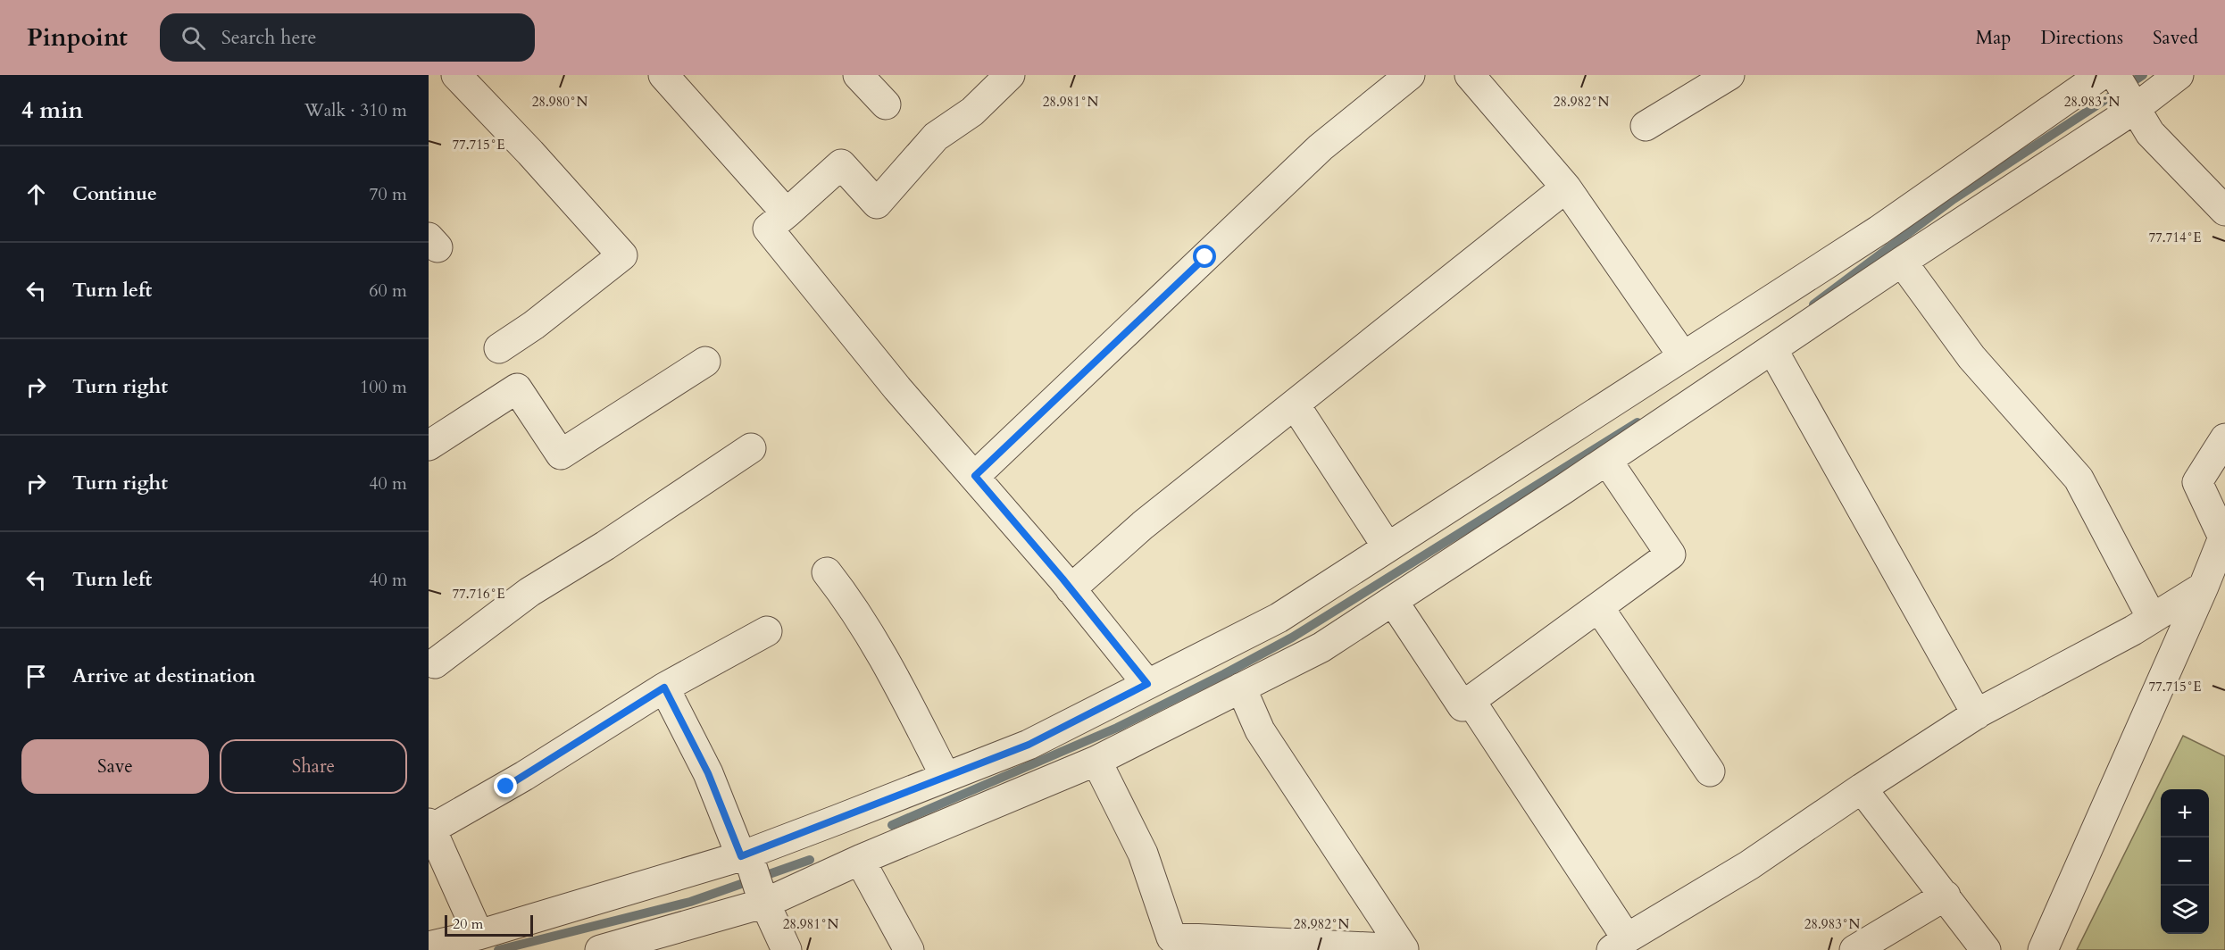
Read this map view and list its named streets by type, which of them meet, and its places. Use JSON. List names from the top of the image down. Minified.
{"scale_bar":"20 m","page":{"header":"Pinpoint","search":"Search here","nav":["Map","Directions","Saved"],"heading":["4 min","Walk · 310 m"],"list":[["Continue","70 m"],["Turn left","60 m"],["Turn right","100 m"],["Turn right","40 m"],["Turn left","40 m"],"Arrive at destination"],"buttons":["Save","Share"],"map_buttons":["+","−"],"scale":"20 m"},"coordinates":["28.980°N","28.981°N","28.982°N","28.983°N","77.715°E","77.714°E","77.716°E"]}
